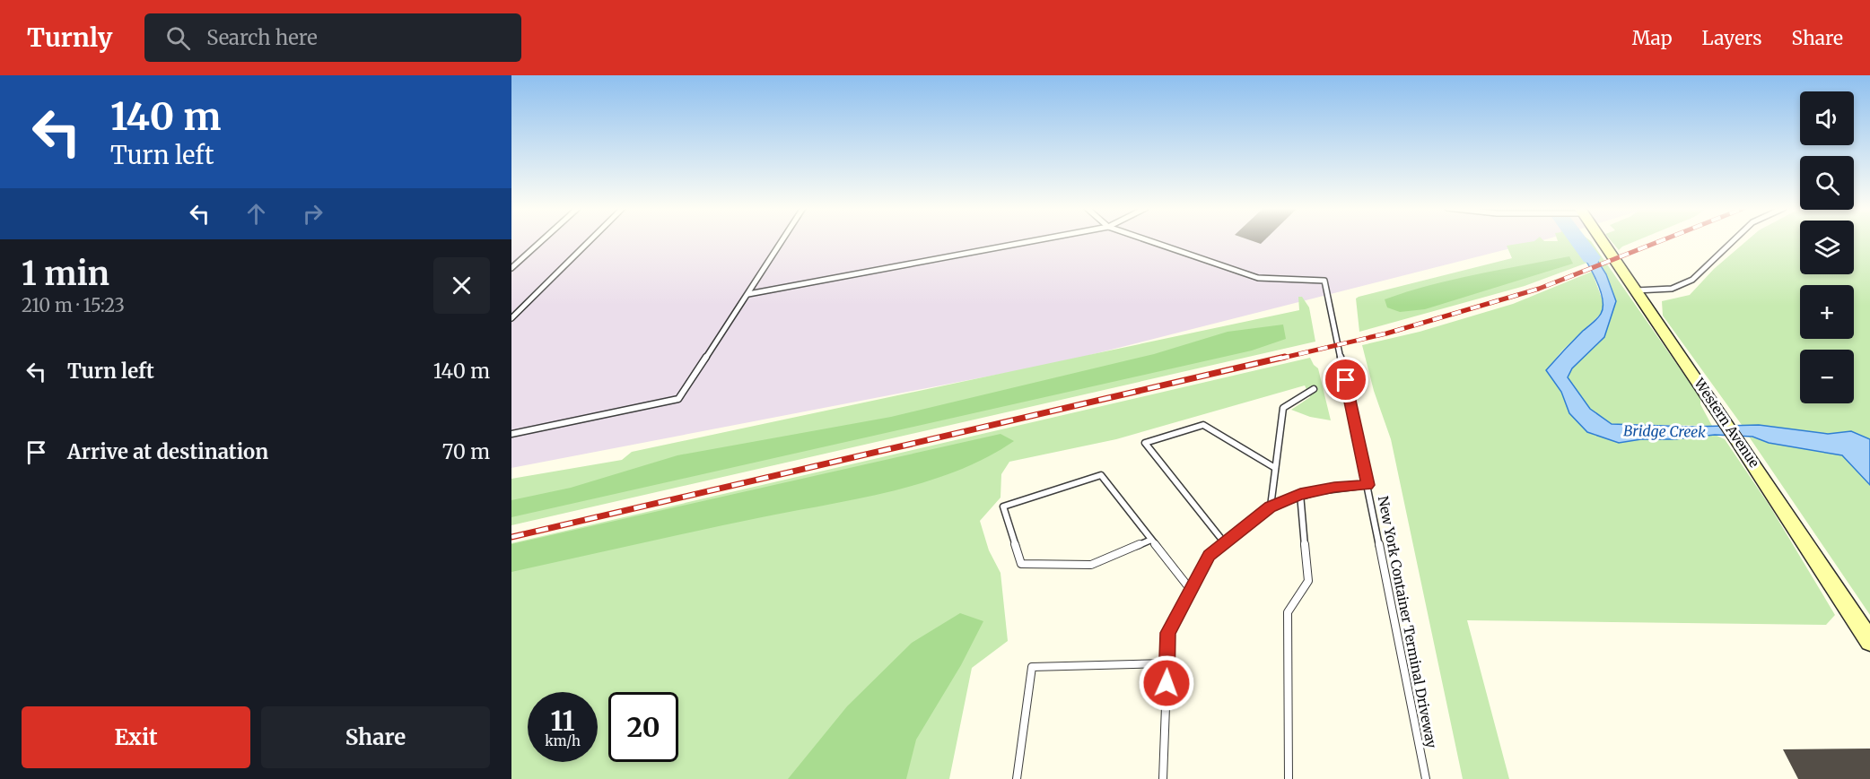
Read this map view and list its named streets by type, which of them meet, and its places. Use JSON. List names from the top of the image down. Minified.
{"streets":{"street":["Western Avenue"],"lane":["New York Container Terminal Driveway"]},"water":["Bridge Creek"],"page":{"header":"Turnly","search":"Search here","nav":["Map","Layers","Share"],"turn":["140 m","Turn left"],"map_buttons":["+","−"],"heading":["1 min","210 m · 15:23"],"list":[{"name":"Turn left","value":"140 m"},{"name":"Arrive at destination","value":"70 m"}],"speed":"11 km/h","limit":"20","buttons":["Exit","Share"]}}
